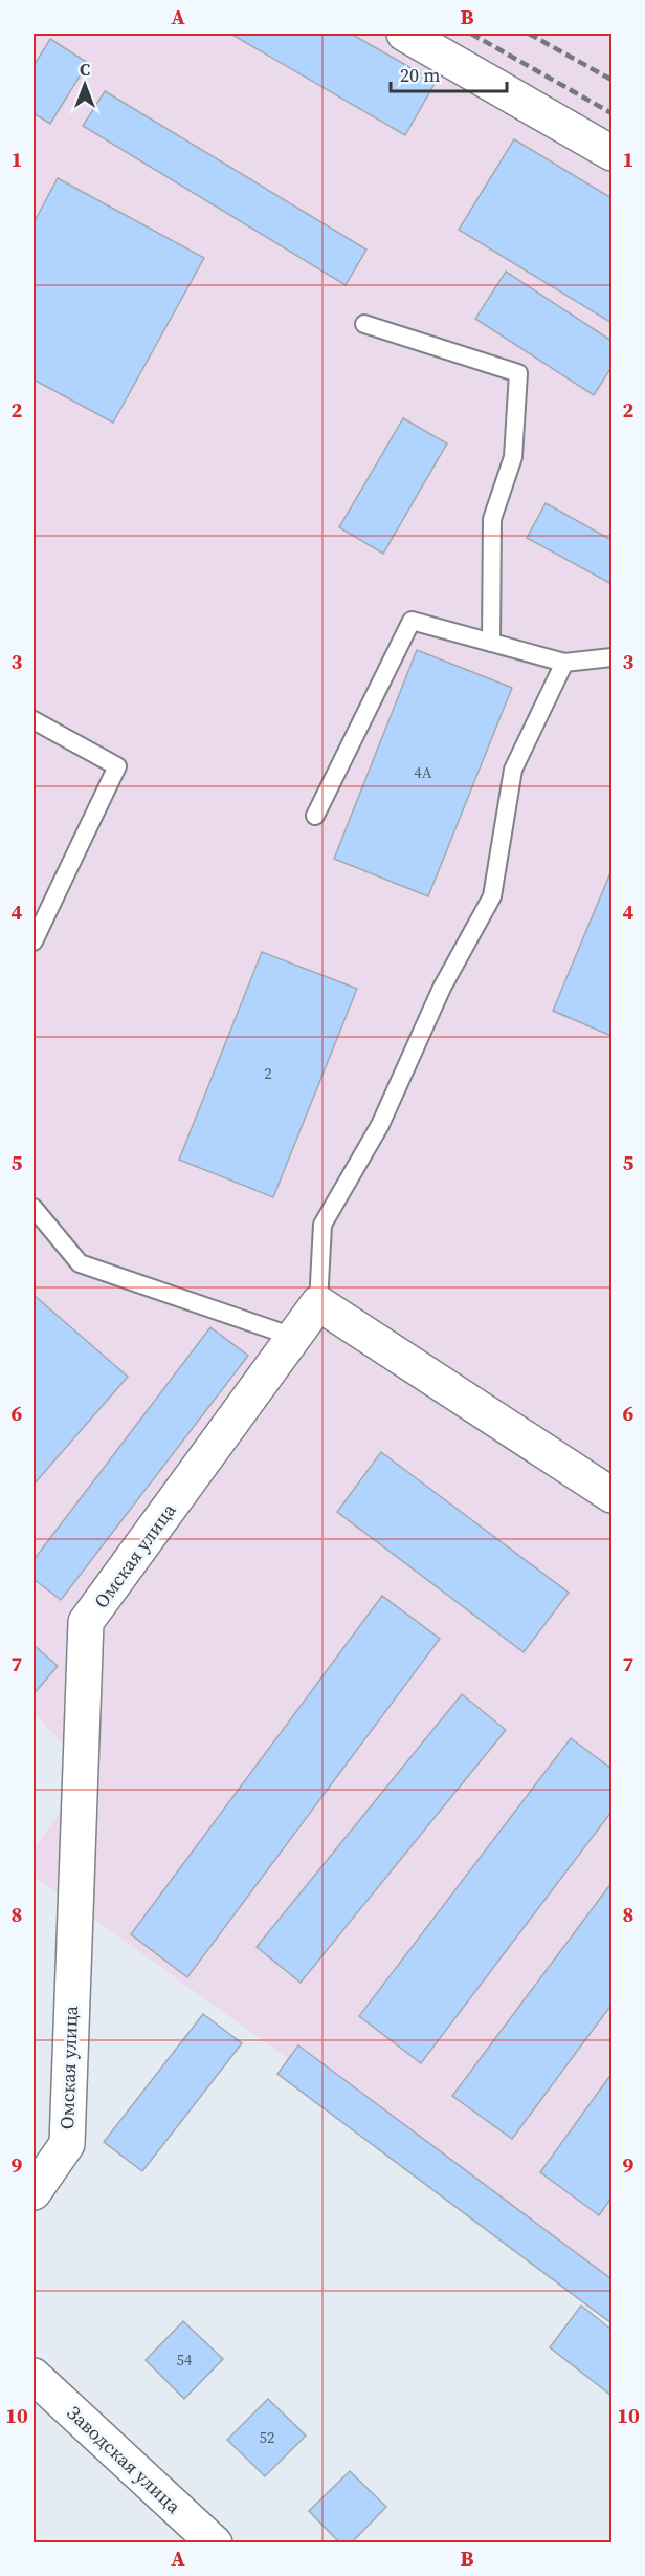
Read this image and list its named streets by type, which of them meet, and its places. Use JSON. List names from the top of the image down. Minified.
{"streets":{"street":["Омская улица","Заводская улица"]},"house_numbers":["4А","2","54","52"],"scale_bar":"20 m","north":"top","grid":{"columns":["A","B"],"rows":["1","2","3","4","5","6","7","8","9","10"]}}
